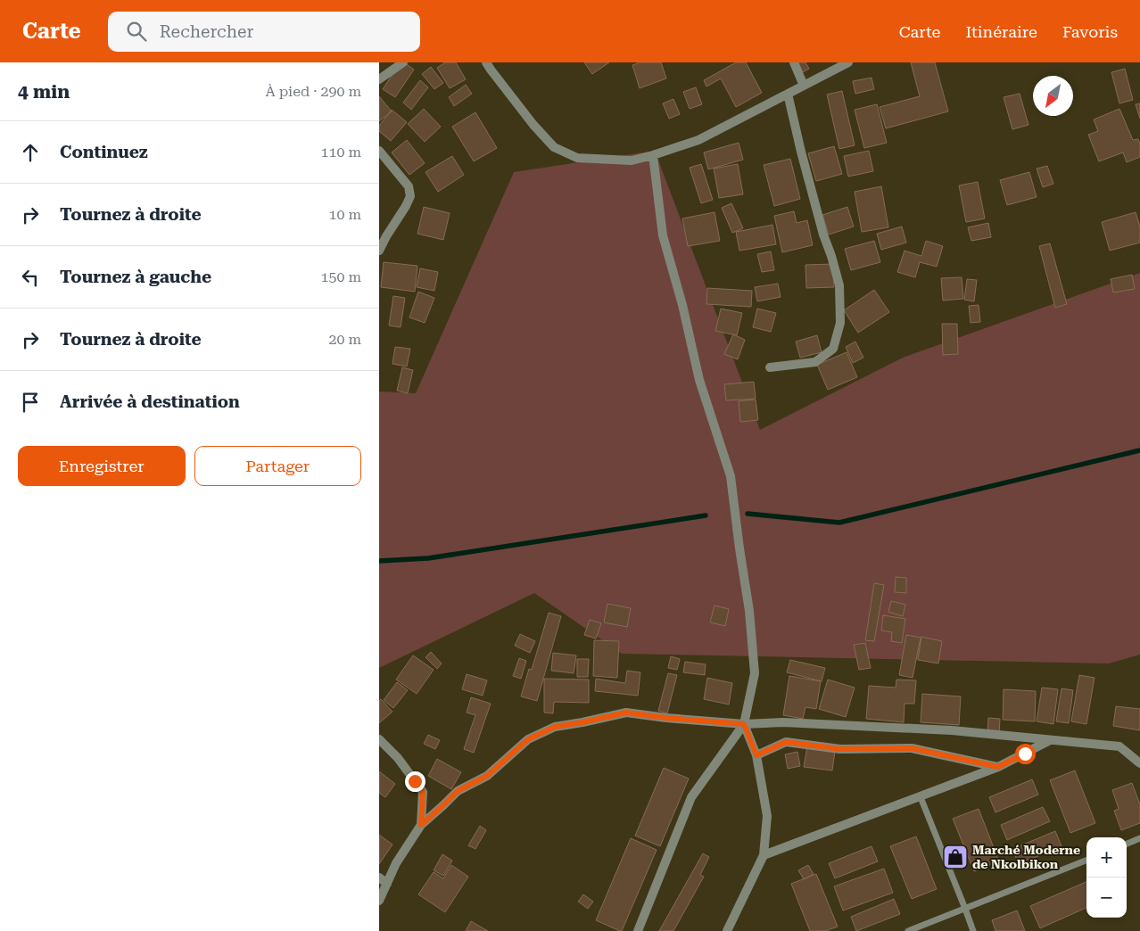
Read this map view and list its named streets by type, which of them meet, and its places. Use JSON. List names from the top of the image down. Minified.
{"places":{"shop":["Marché Moderne de Nkolbikon"]},"north":"bottom left","page":{"header":"Carte","search":"Rechercher","nav":["Carte","Itinéraire","Favoris"],"heading":["4 min","À pied · 290 m"],"list":[["Continuez","110 m"],["Tournez à droite","10 m"],["Tournez à gauche","150 m"],["Tournez à droite","20 m"],"Arrivée à destination"],"buttons":["Enregistrer","Partager"],"map_buttons":["+","−"]}}
